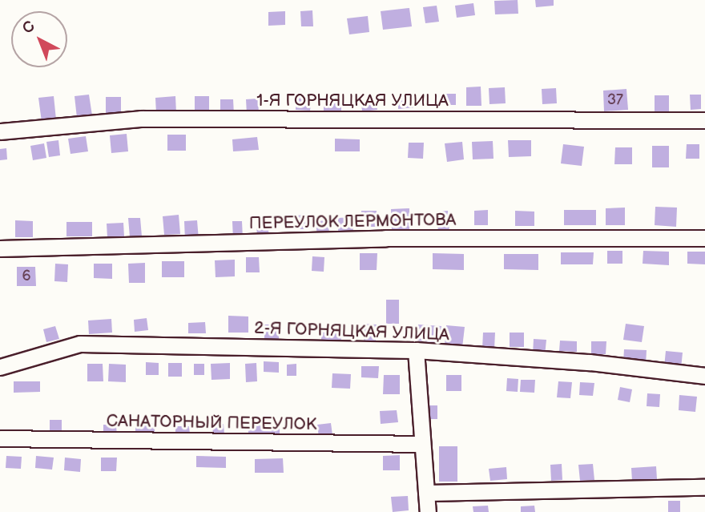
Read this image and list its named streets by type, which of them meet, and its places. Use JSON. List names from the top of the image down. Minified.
{"streets":{"street":["1-Я ГОРНЯЦКАЯ УЛИЦА","ПЕРЕУЛОК ЛЕРМОНТОВА","2-Я ГОРНЯЦКАЯ УЛИЦА","САНАТОРНЫЙ ПЕРЕУЛОК"]},"house_numbers":["37","6"],"north":"top left"}
